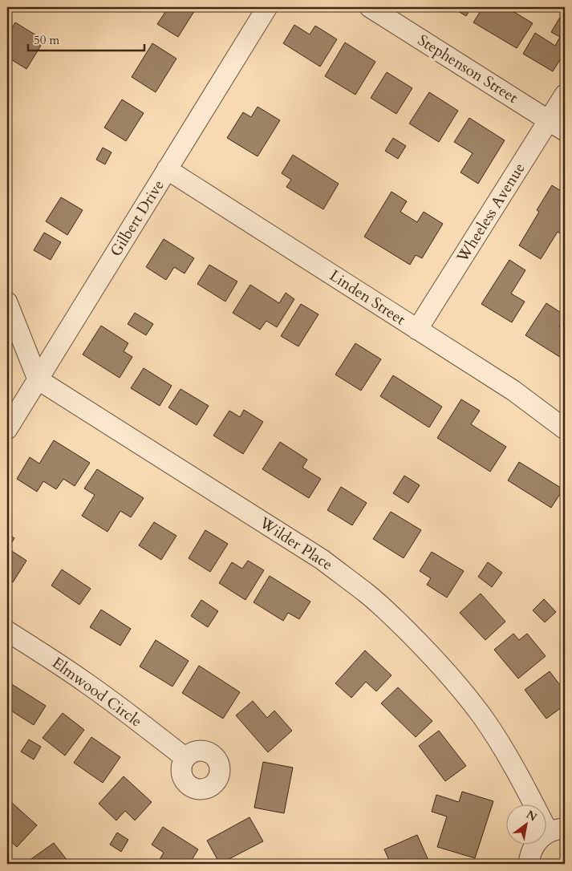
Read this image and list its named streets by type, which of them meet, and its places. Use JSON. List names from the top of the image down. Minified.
{"streets":{"street":["Stephenson Street","Wheeless Avenue","Gilbert Drive","Linden Street","Wilder Place","Elmwood Circle"]},"crossings":[["Stephenson Street","Wheeless Avenue"],["Wheeless Avenue","Linden Street"],["Gilbert Drive","Linden Street"],["Gilbert Drive","Wilder Place"]],"scale_bar":"50 m","north":"top right"}
